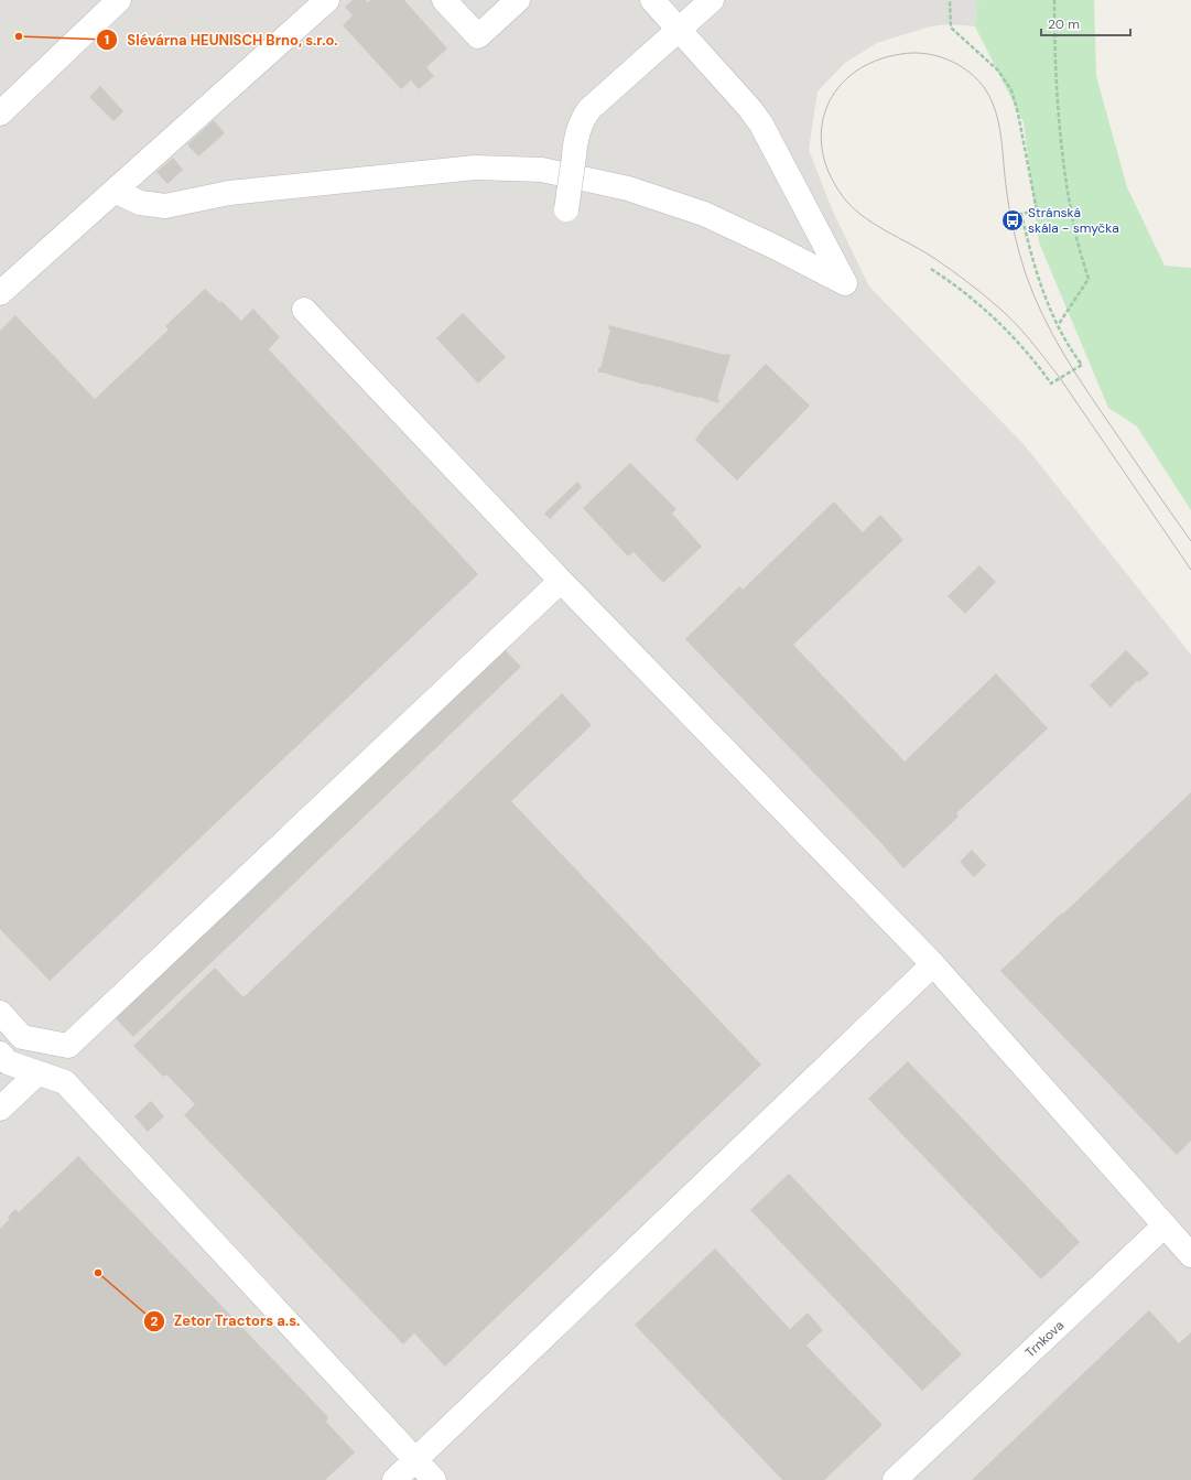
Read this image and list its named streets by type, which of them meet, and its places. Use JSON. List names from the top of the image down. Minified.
{"streets":{"lane":["Trnkova"]},"places":{"other":["Slévárna HEUNISCH Brno, s.r.o.","Zetor Tractors a.s."],"bus stop":["Stránská skála - smyčka"]},"scale_bar":"20 m"}
